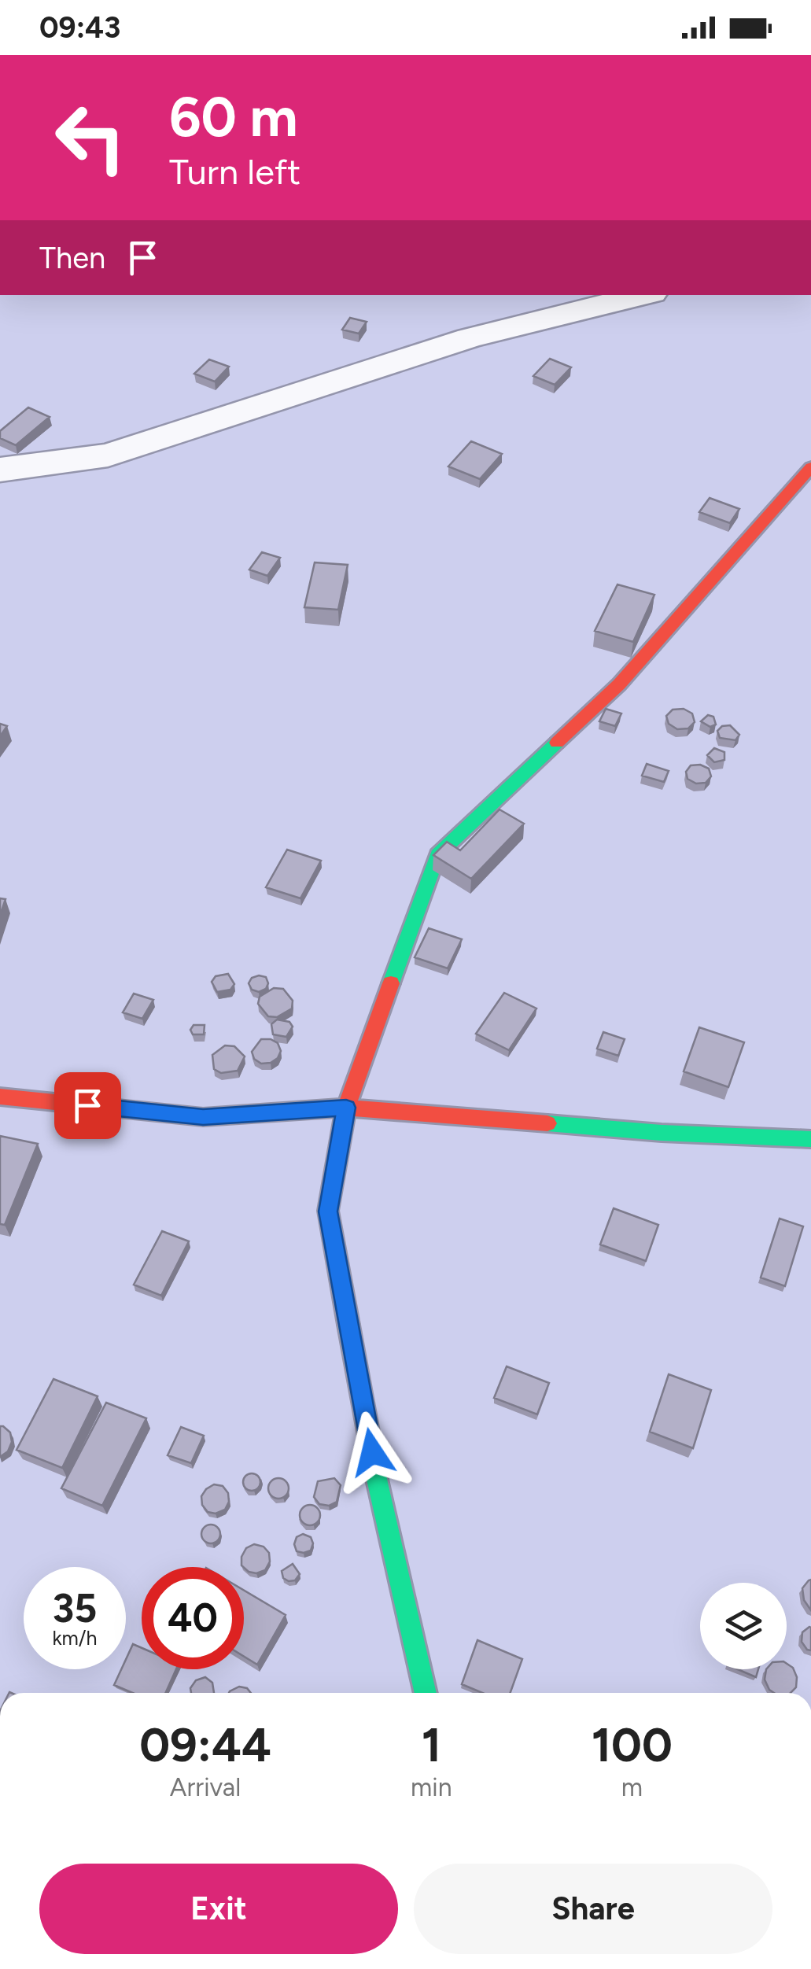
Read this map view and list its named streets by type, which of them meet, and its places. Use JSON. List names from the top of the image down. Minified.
{"page":{"status":"09:43","turn":["60 m","Turn left"],"then":"Then","speed":"35 km/h","limit":"40","eta":["09:44","Arrival","1","min","100","m"],"buttons":["Exit","Share"]}}
